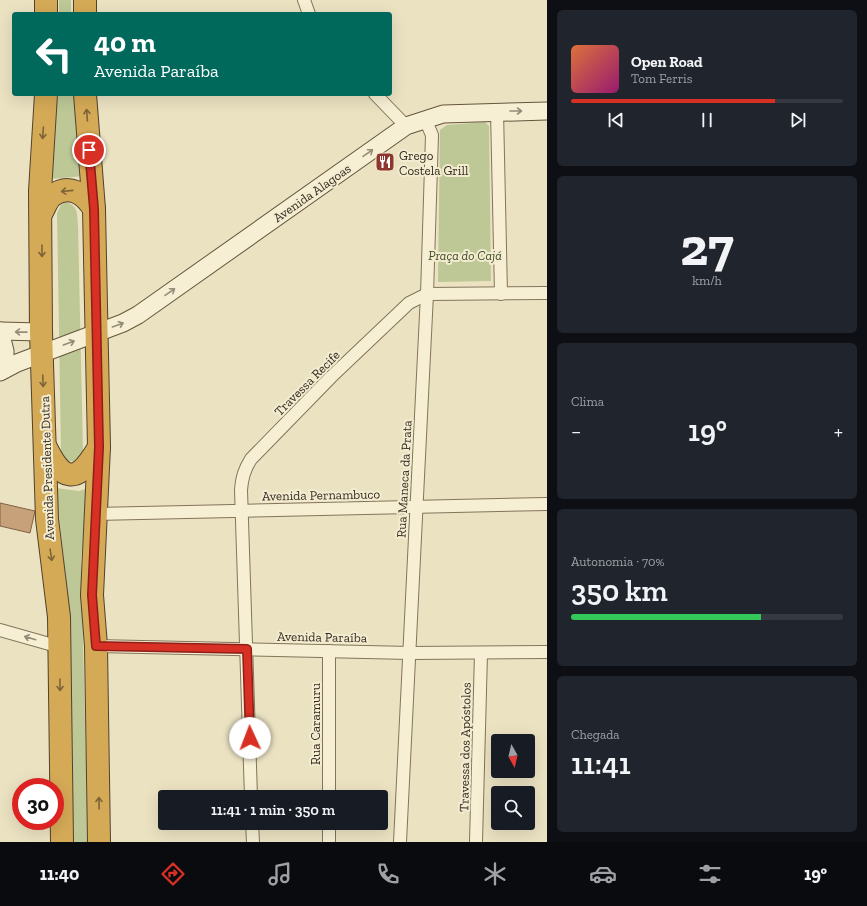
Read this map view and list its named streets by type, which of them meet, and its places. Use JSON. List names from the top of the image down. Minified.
{"streets":{"highway":["Avenida Presidente Dutra"],"street":["Avenida Alagoas","Travessa Recife","Rua Maneca da Prata","Avenida Pernambuco","Avenida Paraíba","Rua Caramuru","Travessa dos Apóstolos"]},"crossings":[["Avenida Alagoas","Avenida Presidente Dutra"],["Avenida Alagoas","Rua Maneca da Prata"],["Travessa Recife","Rua Maneca da Prata"],["Travessa Recife","Avenida Pernambuco"],["Travessa Recife","Avenida Paraíba"],["Rua Maneca da Prata","Avenida Pernambuco"],["Rua Maneca da Prata","Avenida Paraíba"],["Avenida Paraíba","Rua Caramuru"],["Avenida Paraíba","Travessa dos Apóstolos"]],"one_way":["Avenida Alagoas"],"parks":["Praça do Cajá"],"places":{"restaurant":["Grego Costela Grill"]},"north":"bottom","page":{"turn":["40 m","Avenida Paraíba"],"song":["Open Road","Tom Ferris"],"tile":[["27","km/h"],"Clima",["Autonomia · 70%","350 km"],["Chegada","11:41"]],"heat":["−","19°","+"],"limit":"30","trip":"11:41 · 1 min · 350 m","tabs":["11:40","19°"]}}
